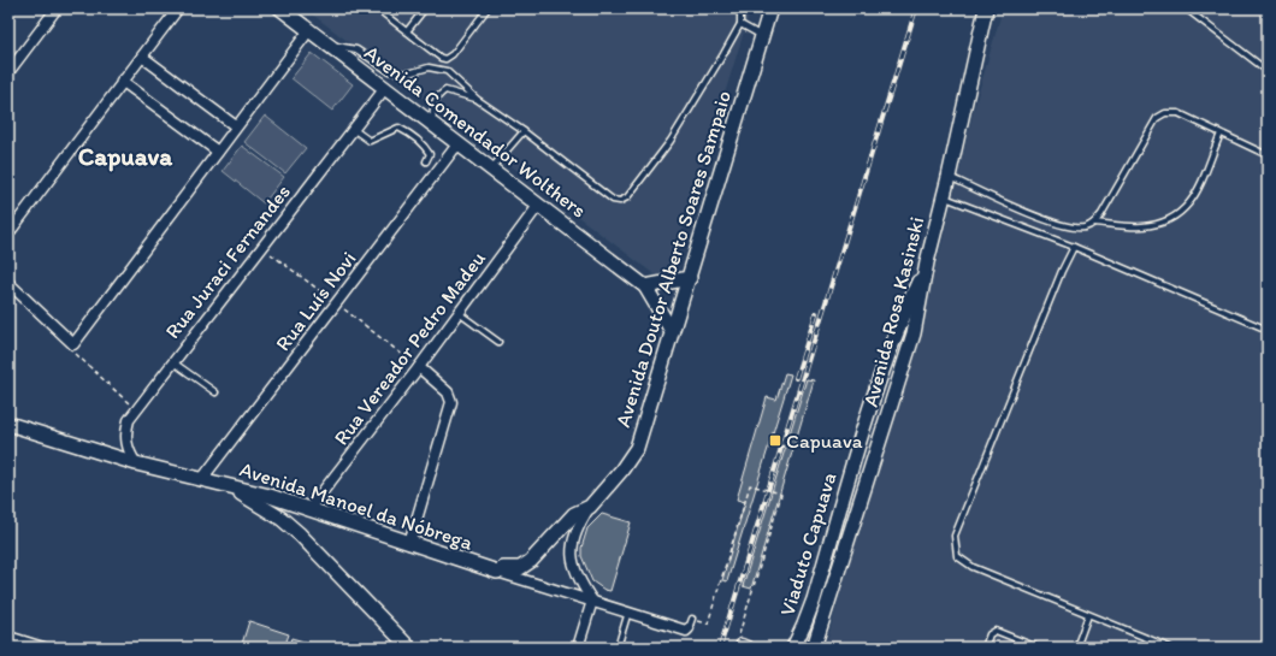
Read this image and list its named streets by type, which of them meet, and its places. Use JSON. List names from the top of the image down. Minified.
{"streets":{"main road":["Avenida Comendador Wolthers","Avenida Doutor Alberto Soares Sampaio","Avenida Rosa Kasinski","Avenida Manoel da Nóbrega","Viaduto Capuava"],"street":["Rua Juraci Fernandes","Rua Luís Novi","Rua Vereador Pedro Madeu"]},"crossings":[["Avenida Comendador Wolthers","Avenida Doutor Alberto Soares Sampaio"],["Avenida Comendador Wolthers","Rua Juraci Fernandes"],["Avenida Comendador Wolthers","Rua Luís Novi"],["Avenida Comendador Wolthers","Rua Vereador Pedro Madeu"],["Avenida Doutor Alberto Soares Sampaio","Avenida Manoel da Nóbrega"],["Rua Juraci Fernandes","Avenida Manoel da Nóbrega"],["Rua Luís Novi","Avenida Manoel da Nóbrega"],["Avenida Rosa Kasinski","Viaduto Capuava"],["Rua Vereador Pedro Madeu","Avenida Manoel da Nóbrega"]],"districts":["Capuava"],"places":{"transit":["Capuava"]}}
